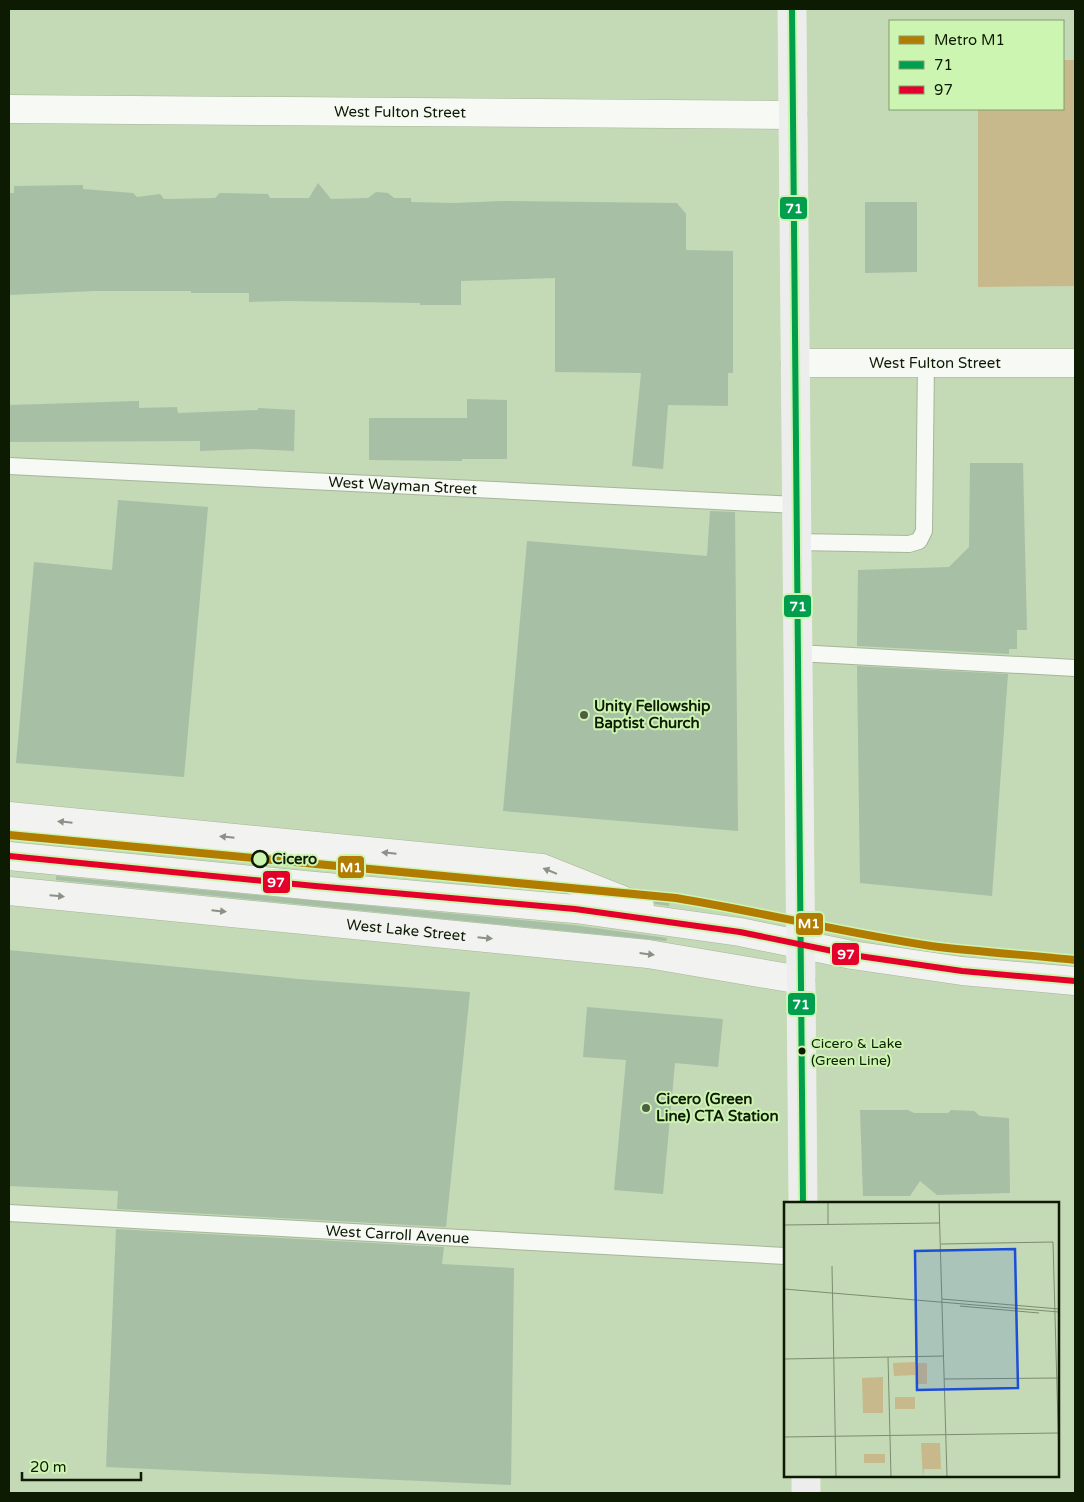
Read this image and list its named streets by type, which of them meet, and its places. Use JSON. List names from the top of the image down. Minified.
{"streets":{"main road":["West Lake Street"],"street":["West Fulton Street"],"lane":["West Wayman Street","West Carroll Avenue"]},"places":["Unity Fellowship Baptist Church","Cicero","Cicero & Lake (Green Line)","Cicero (Green Line) CTA Station"],"lines":["transit line 71","metro line M1","transit line 97"],"legend":["Metro M1","71","97"],"scale_bar":"20 m"}
